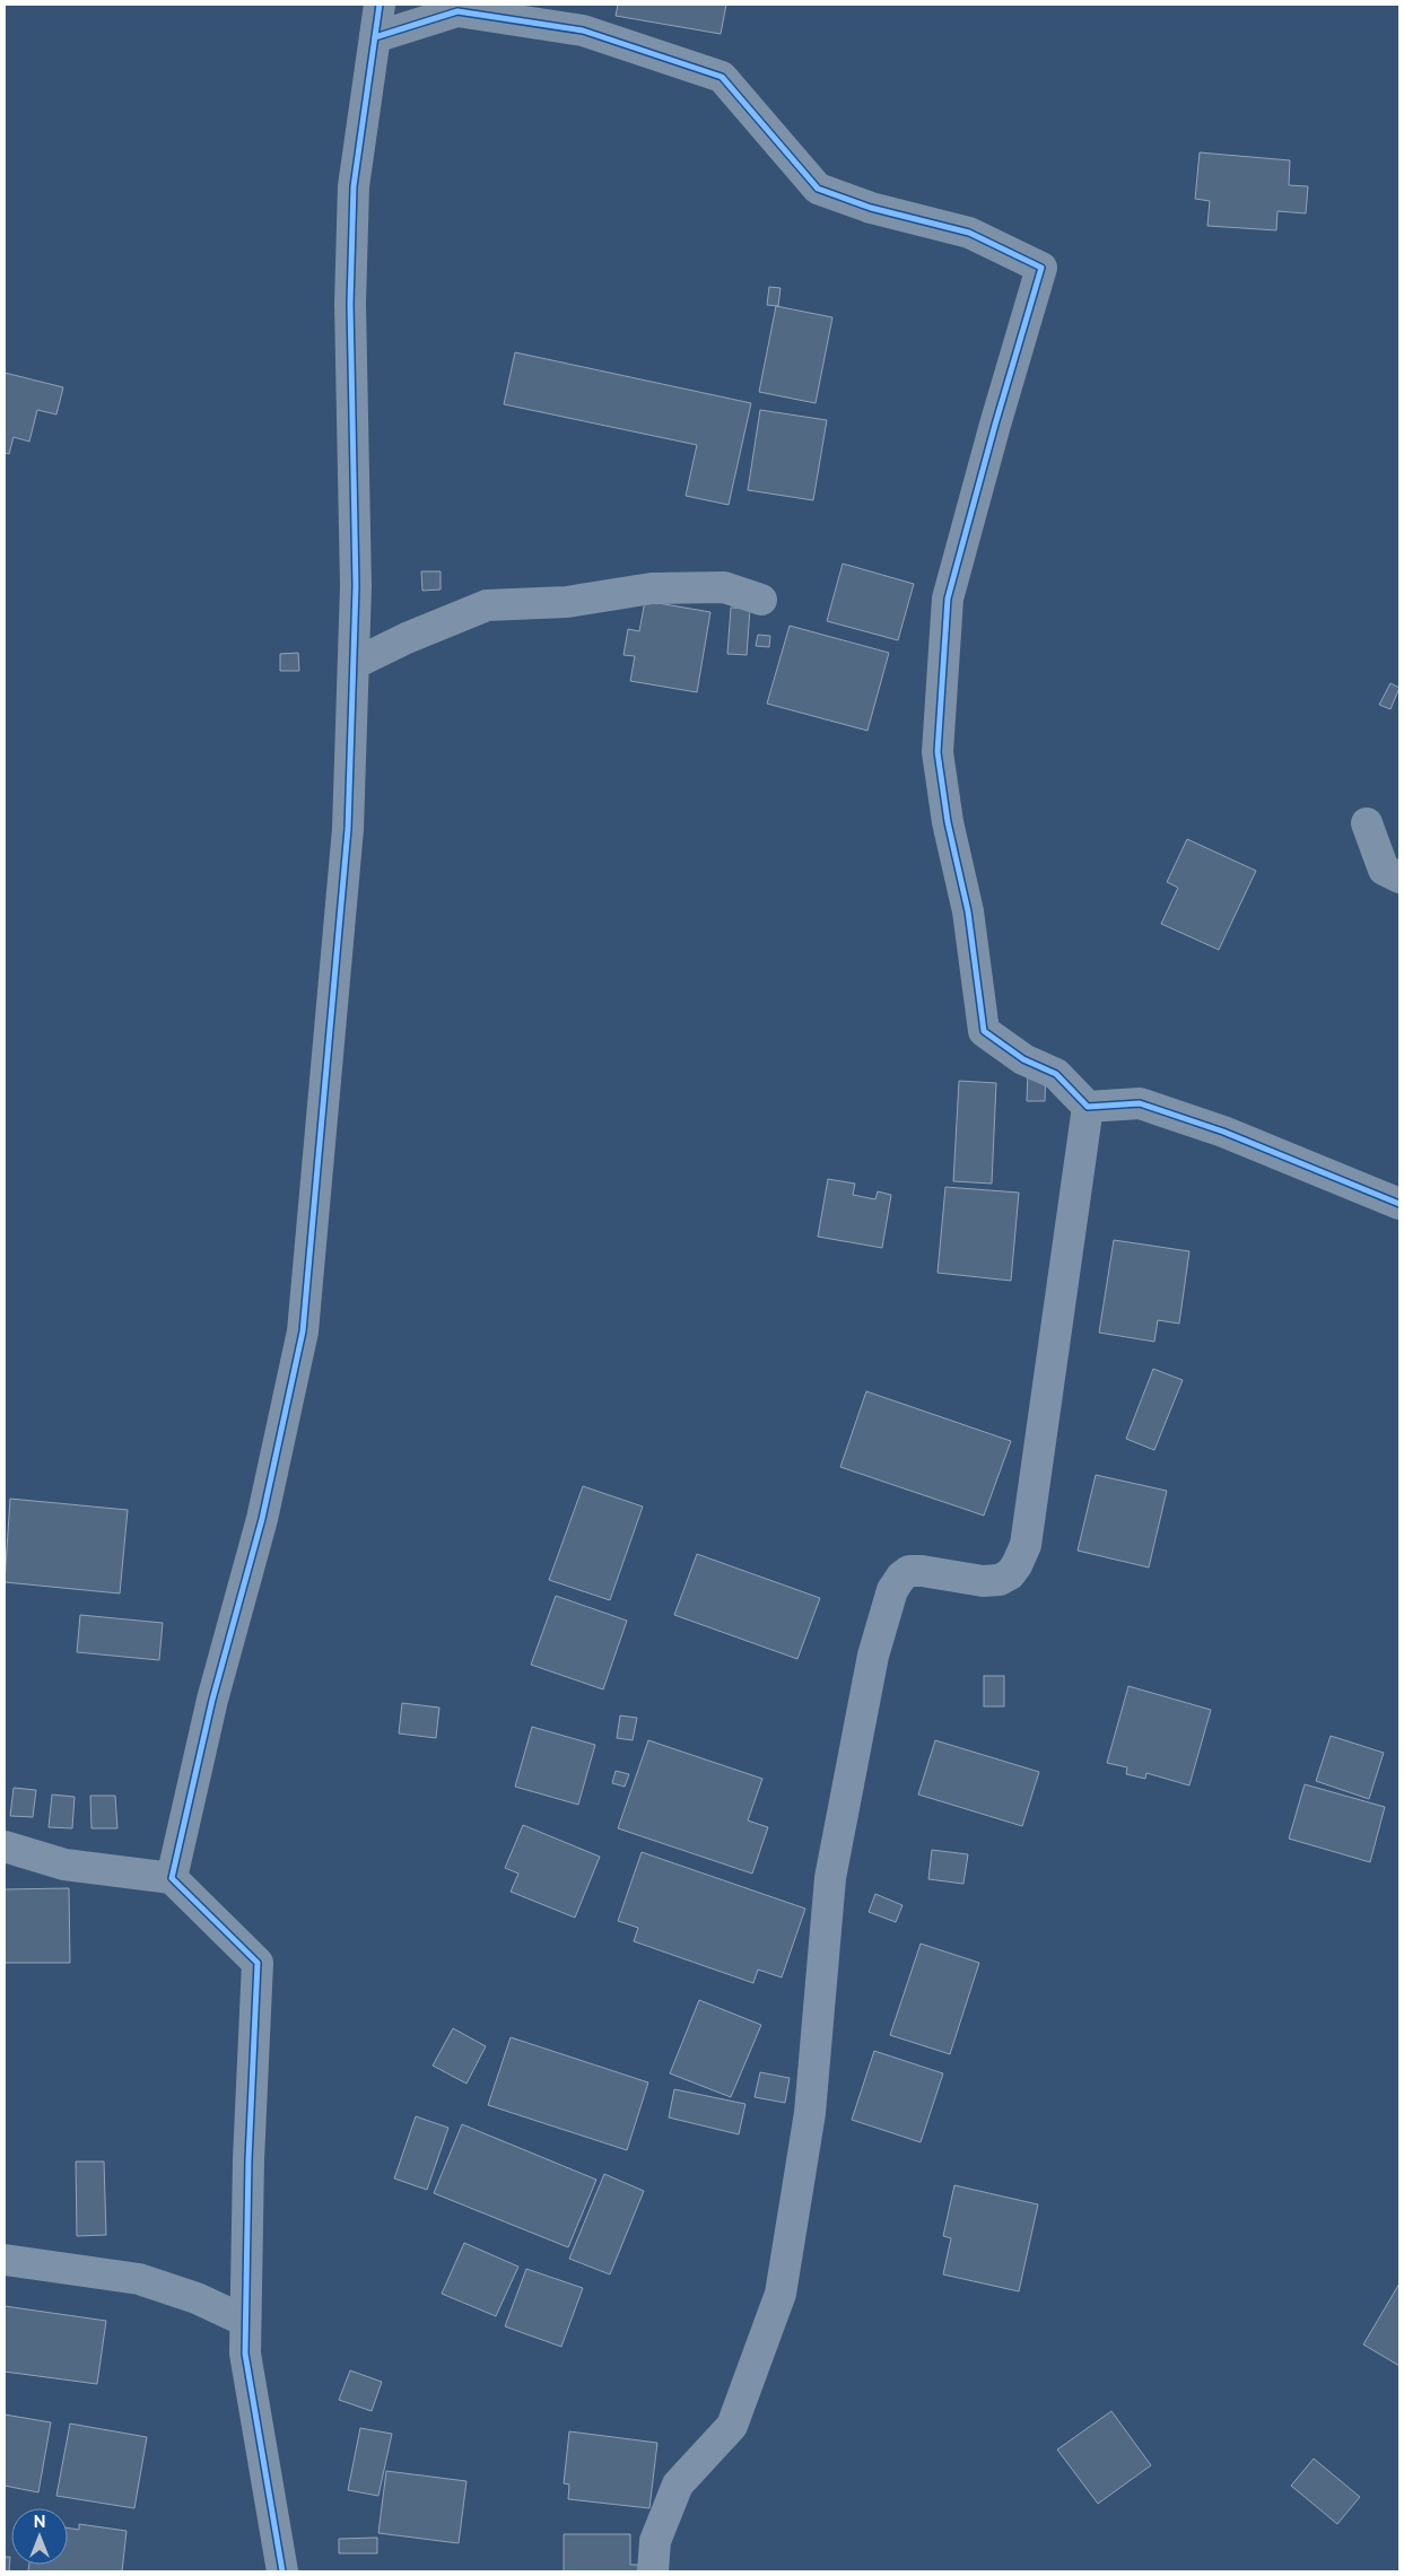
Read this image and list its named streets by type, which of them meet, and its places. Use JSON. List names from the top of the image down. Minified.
{"north":"top"}
